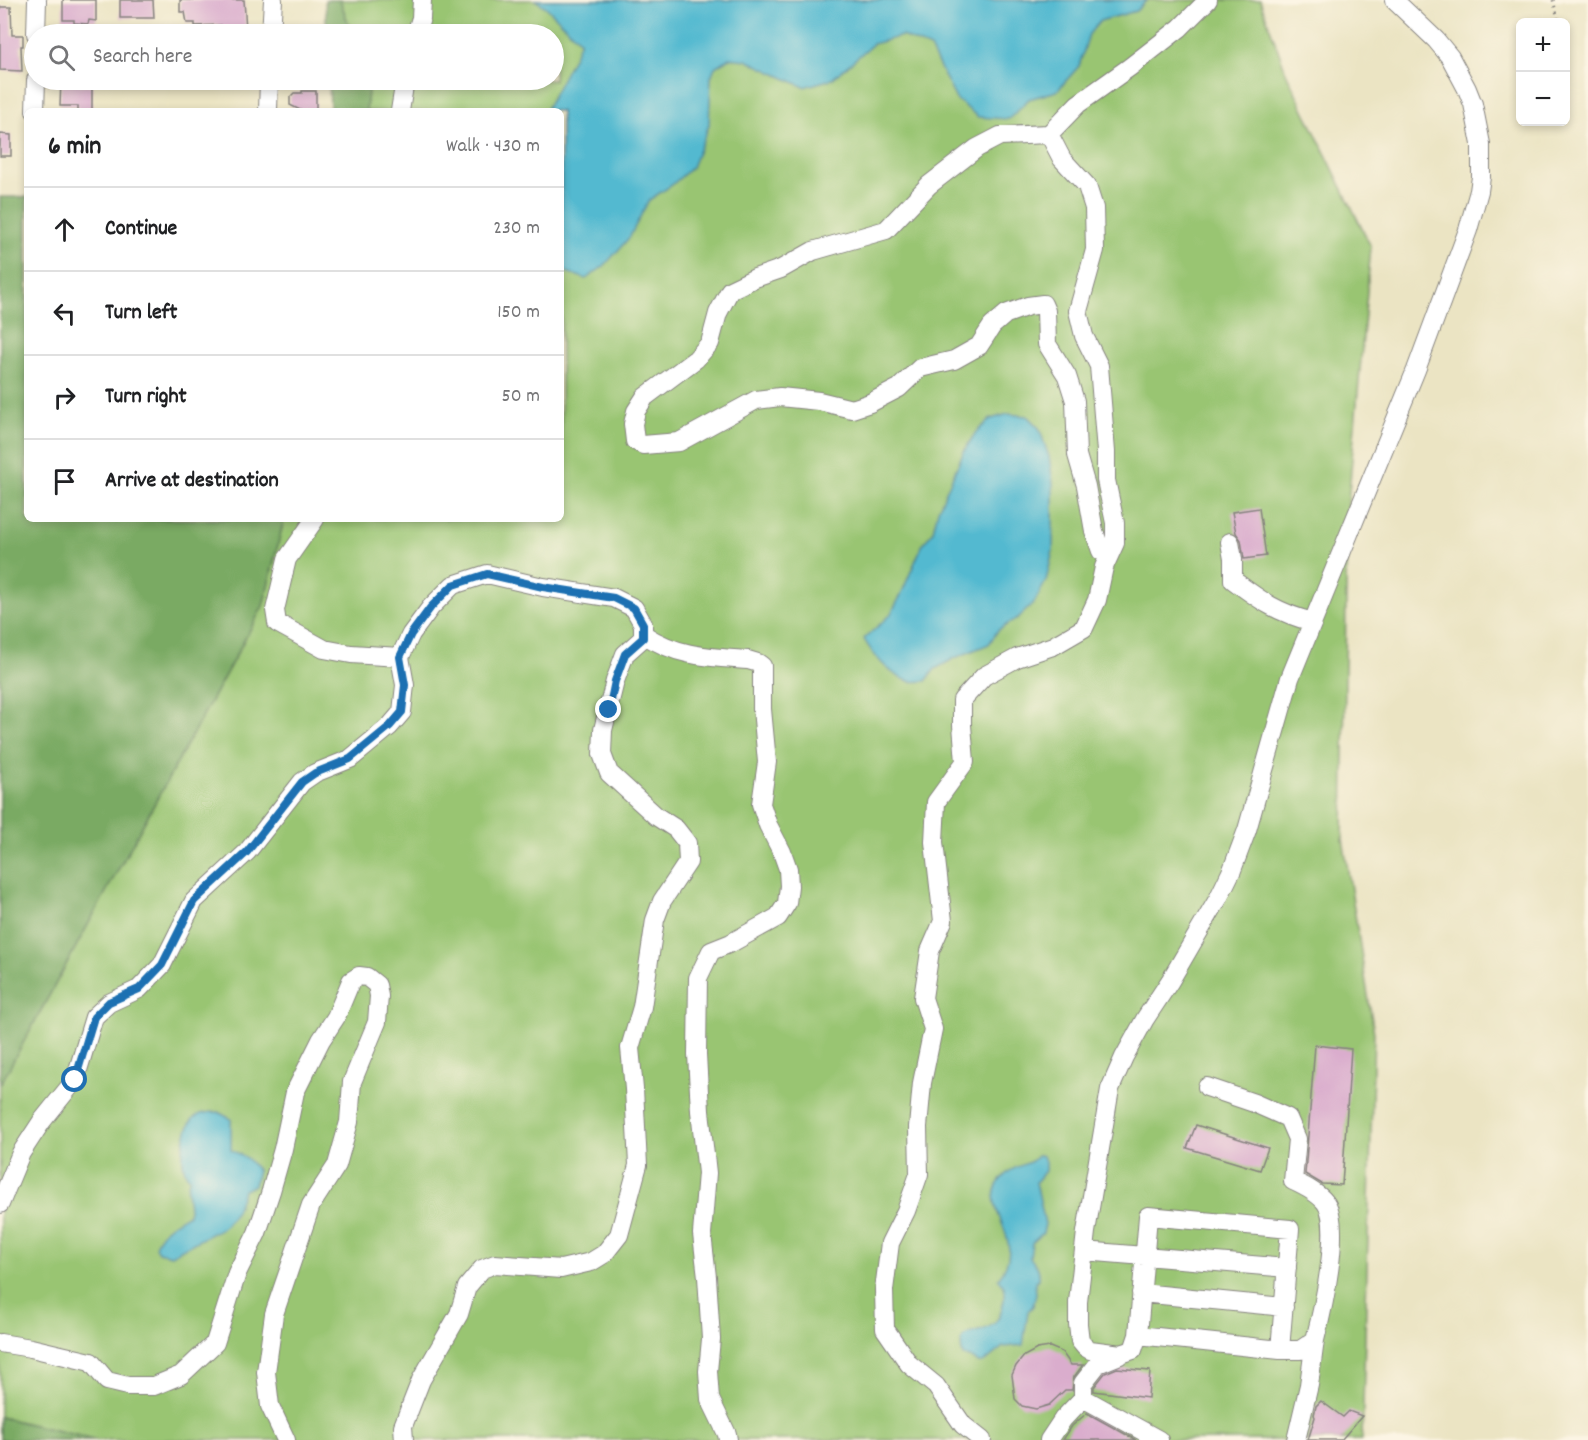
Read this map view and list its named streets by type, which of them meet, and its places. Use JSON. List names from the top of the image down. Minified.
{"page":{"map_buttons":["+","−"],"search":"Search here","heading":["6 min","Walk · 430 m"],"list":[["Continue","230 m"],["Turn left","150 m"],["Turn right","50 m"],"Arrive at destination"]}}
